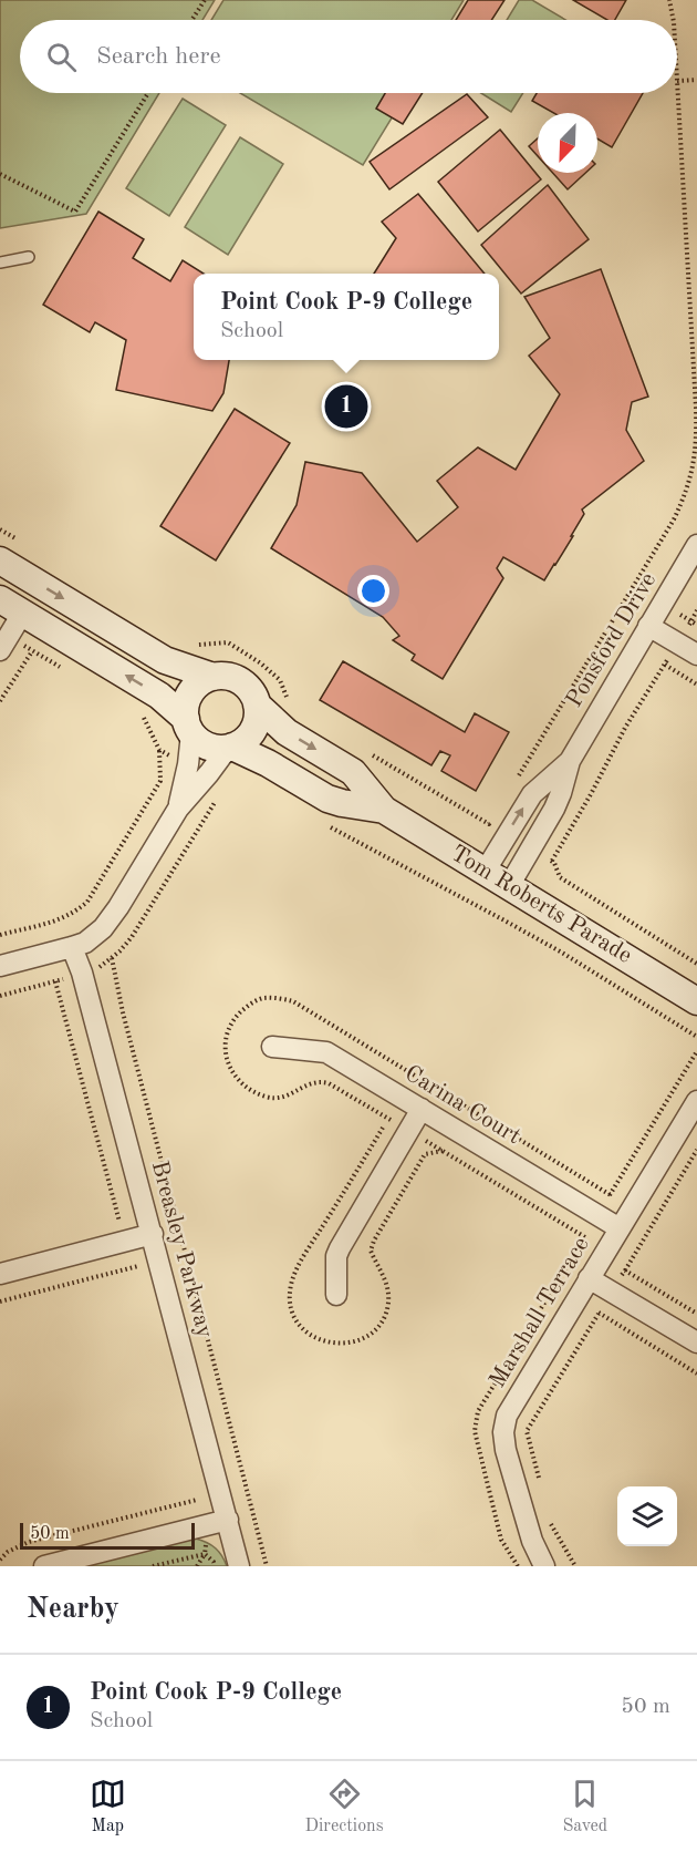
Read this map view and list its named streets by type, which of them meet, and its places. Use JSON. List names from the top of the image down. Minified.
{"streets":{"street":["Ponsford Drive","Tom Roberts Parade","Carina Court","Breasley Parkway","Marshall Terrace"]},"crossings":[["Ponsford Drive","Tom Roberts Parade"],["Carina Court","Marshall Terrace"]],"scale_bar":"50 m","north":"bottom left","page":{"search":"Search here","popup":["Point Cook P-9 College","School"],"pins":"1","scale":"50 m","heading":"Nearby","list":[{"mark":"1","name":"Point Cook P-9 College","note":"School","value":"50 m"}],"nav":["Map","Directions","Saved"]}}
